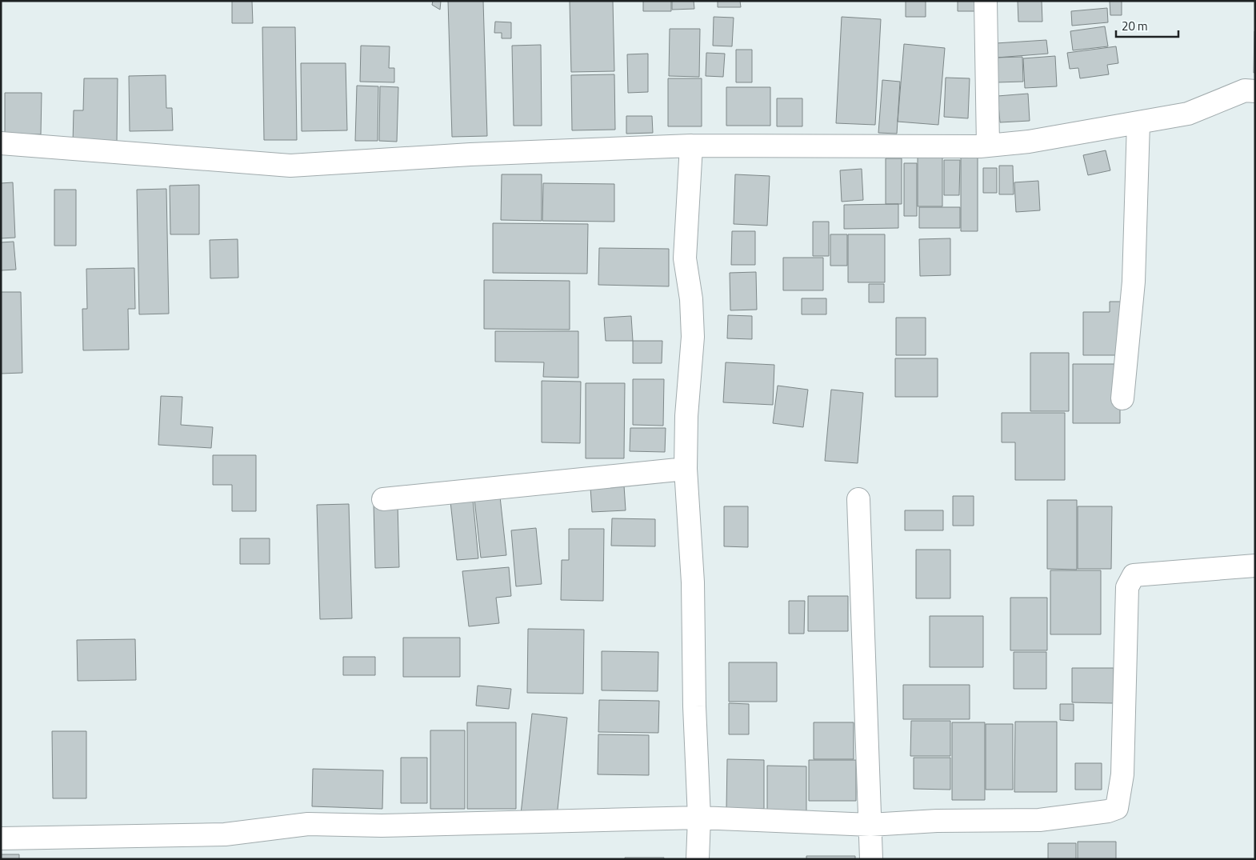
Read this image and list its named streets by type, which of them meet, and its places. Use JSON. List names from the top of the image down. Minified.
{"scale_bar":"20 m"}
